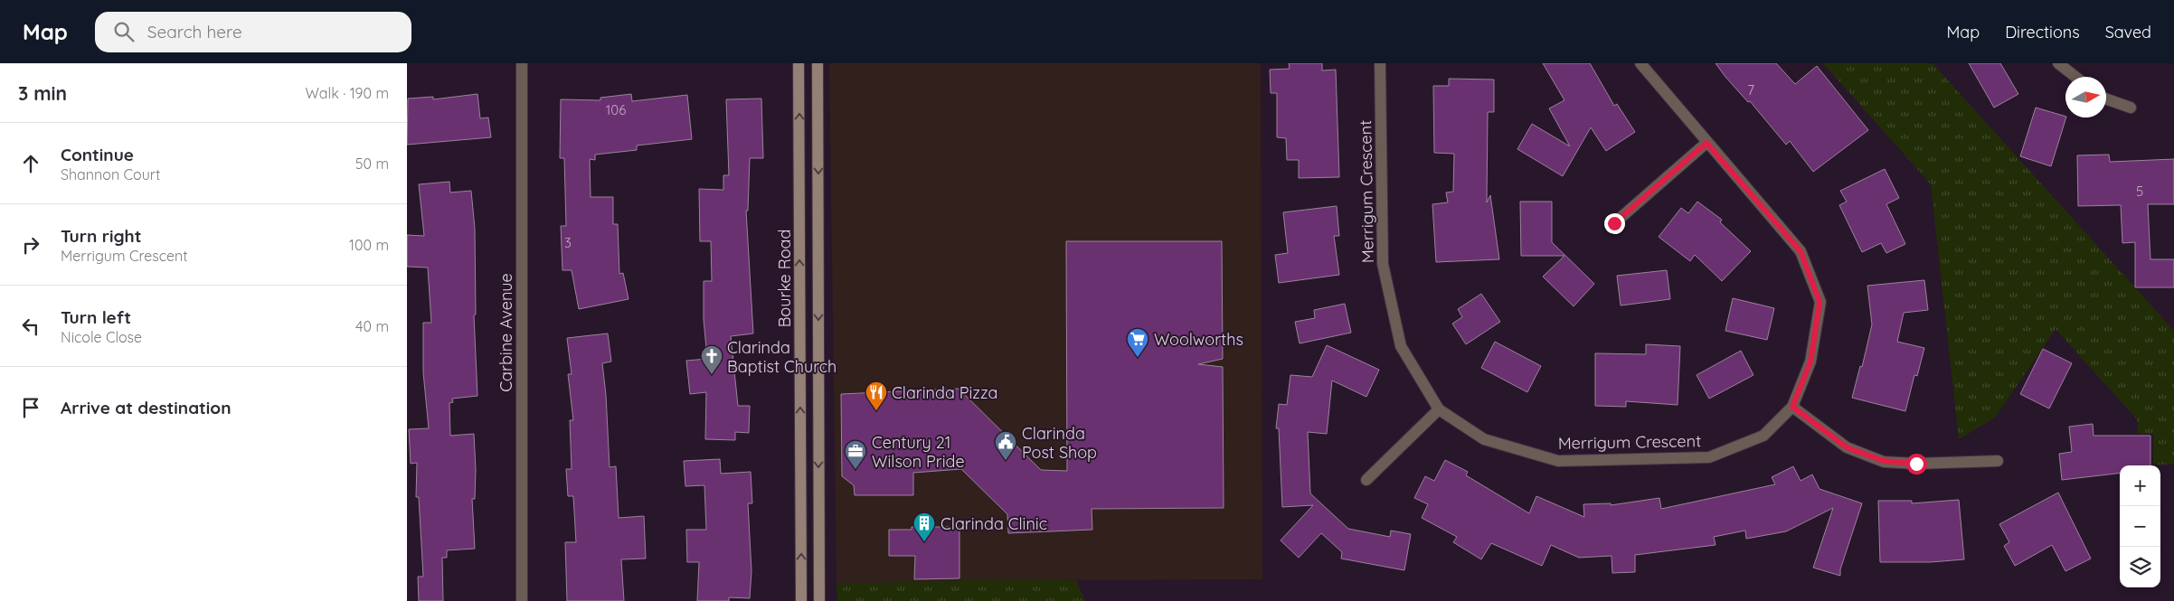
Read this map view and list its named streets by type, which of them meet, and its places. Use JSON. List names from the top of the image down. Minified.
{"streets":{"main road":["Bourke Road"],"street":["Merrigum Crescent","Carbine Avenue"]},"places":{"supermarket":["Woolworths"],"church":["Clarinda Baptist Church"],"restaurant":["Clarinda Pizza"],"public building":["Clarinda Post Shop"],"office":["Century 21 Wilson Pride"],"building":["Clarinda Clinic"]},"house_numbers":["7","106","5","3"],"north":"right","page":{"header":"Map","search":"Search here","nav":["Map","Directions","Saved"],"heading":["3 min","Walk · 190 m"],"list":[["Continue","Shannon Court","50 m"],["Turn right","Merrigum Crescent","100 m"],["Turn left","Nicole Close","40 m"],"Arrive at destination"],"map_buttons":["+","−"]}}
